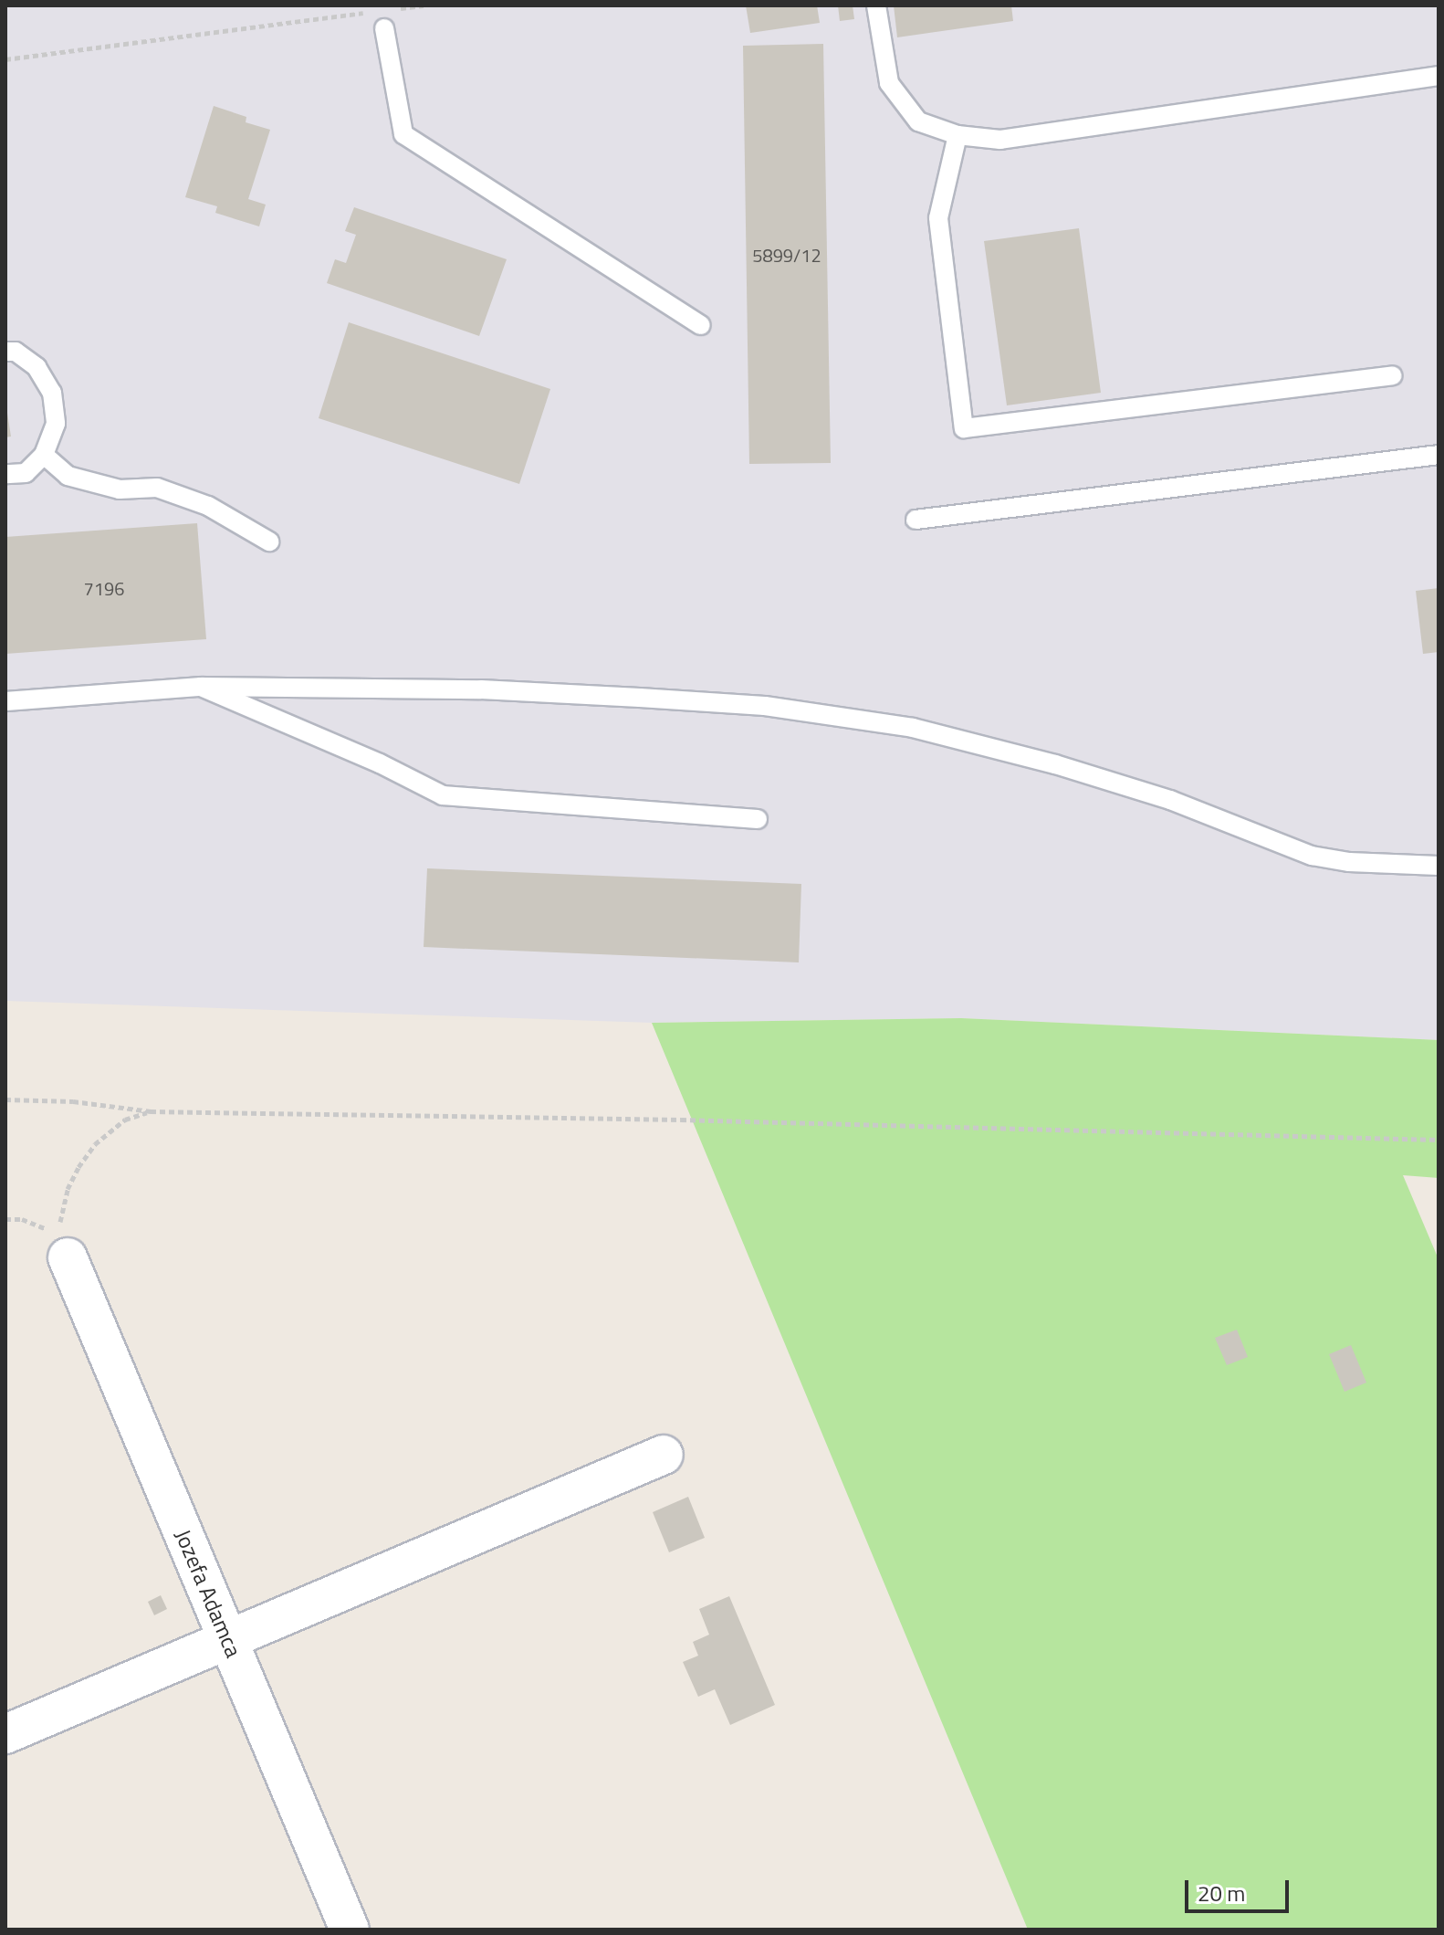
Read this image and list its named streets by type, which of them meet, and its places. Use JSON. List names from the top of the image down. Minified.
{"streets":{"street":["Jozefa Adamca"]},"house_numbers":["5899/12","7196"],"scale_bar":"20 m"}
